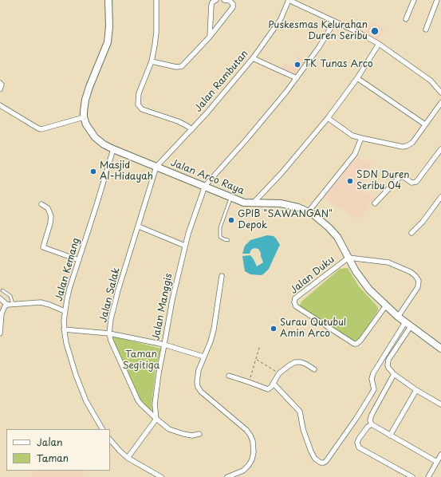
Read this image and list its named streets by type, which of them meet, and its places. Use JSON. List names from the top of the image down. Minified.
{"streets":{"main road":["Jalan Arco Raya"],"street":["Jalan Rambutan","Jalan Kemang","Jalan Duku","Jalan Salak","Jalan Manggis"]},"crossings":[["Jalan Rambutan","Jalan Arco Raya"],["Jalan Rambutan","Jalan Salak"],["Jalan Arco Raya","Jalan Kemang"],["Jalan Arco Raya","Jalan Duku"],["Jalan Arco Raya","Jalan Salak"],["Jalan Arco Raya","Jalan Manggis"],["Jalan Salak","Jalan Manggis"]],"parks":["Taman Segitiga"],"places":["Puskesmas Kelurahan Duren Seribu","TK Tunas Arco","Masjid Al-Hidayah","SDN Duren Seribu 04","GPIB \"SAWANGAN\" Depok","Surau Qutubul Amin Arco"],"legend":["Jalan","Taman"]}
